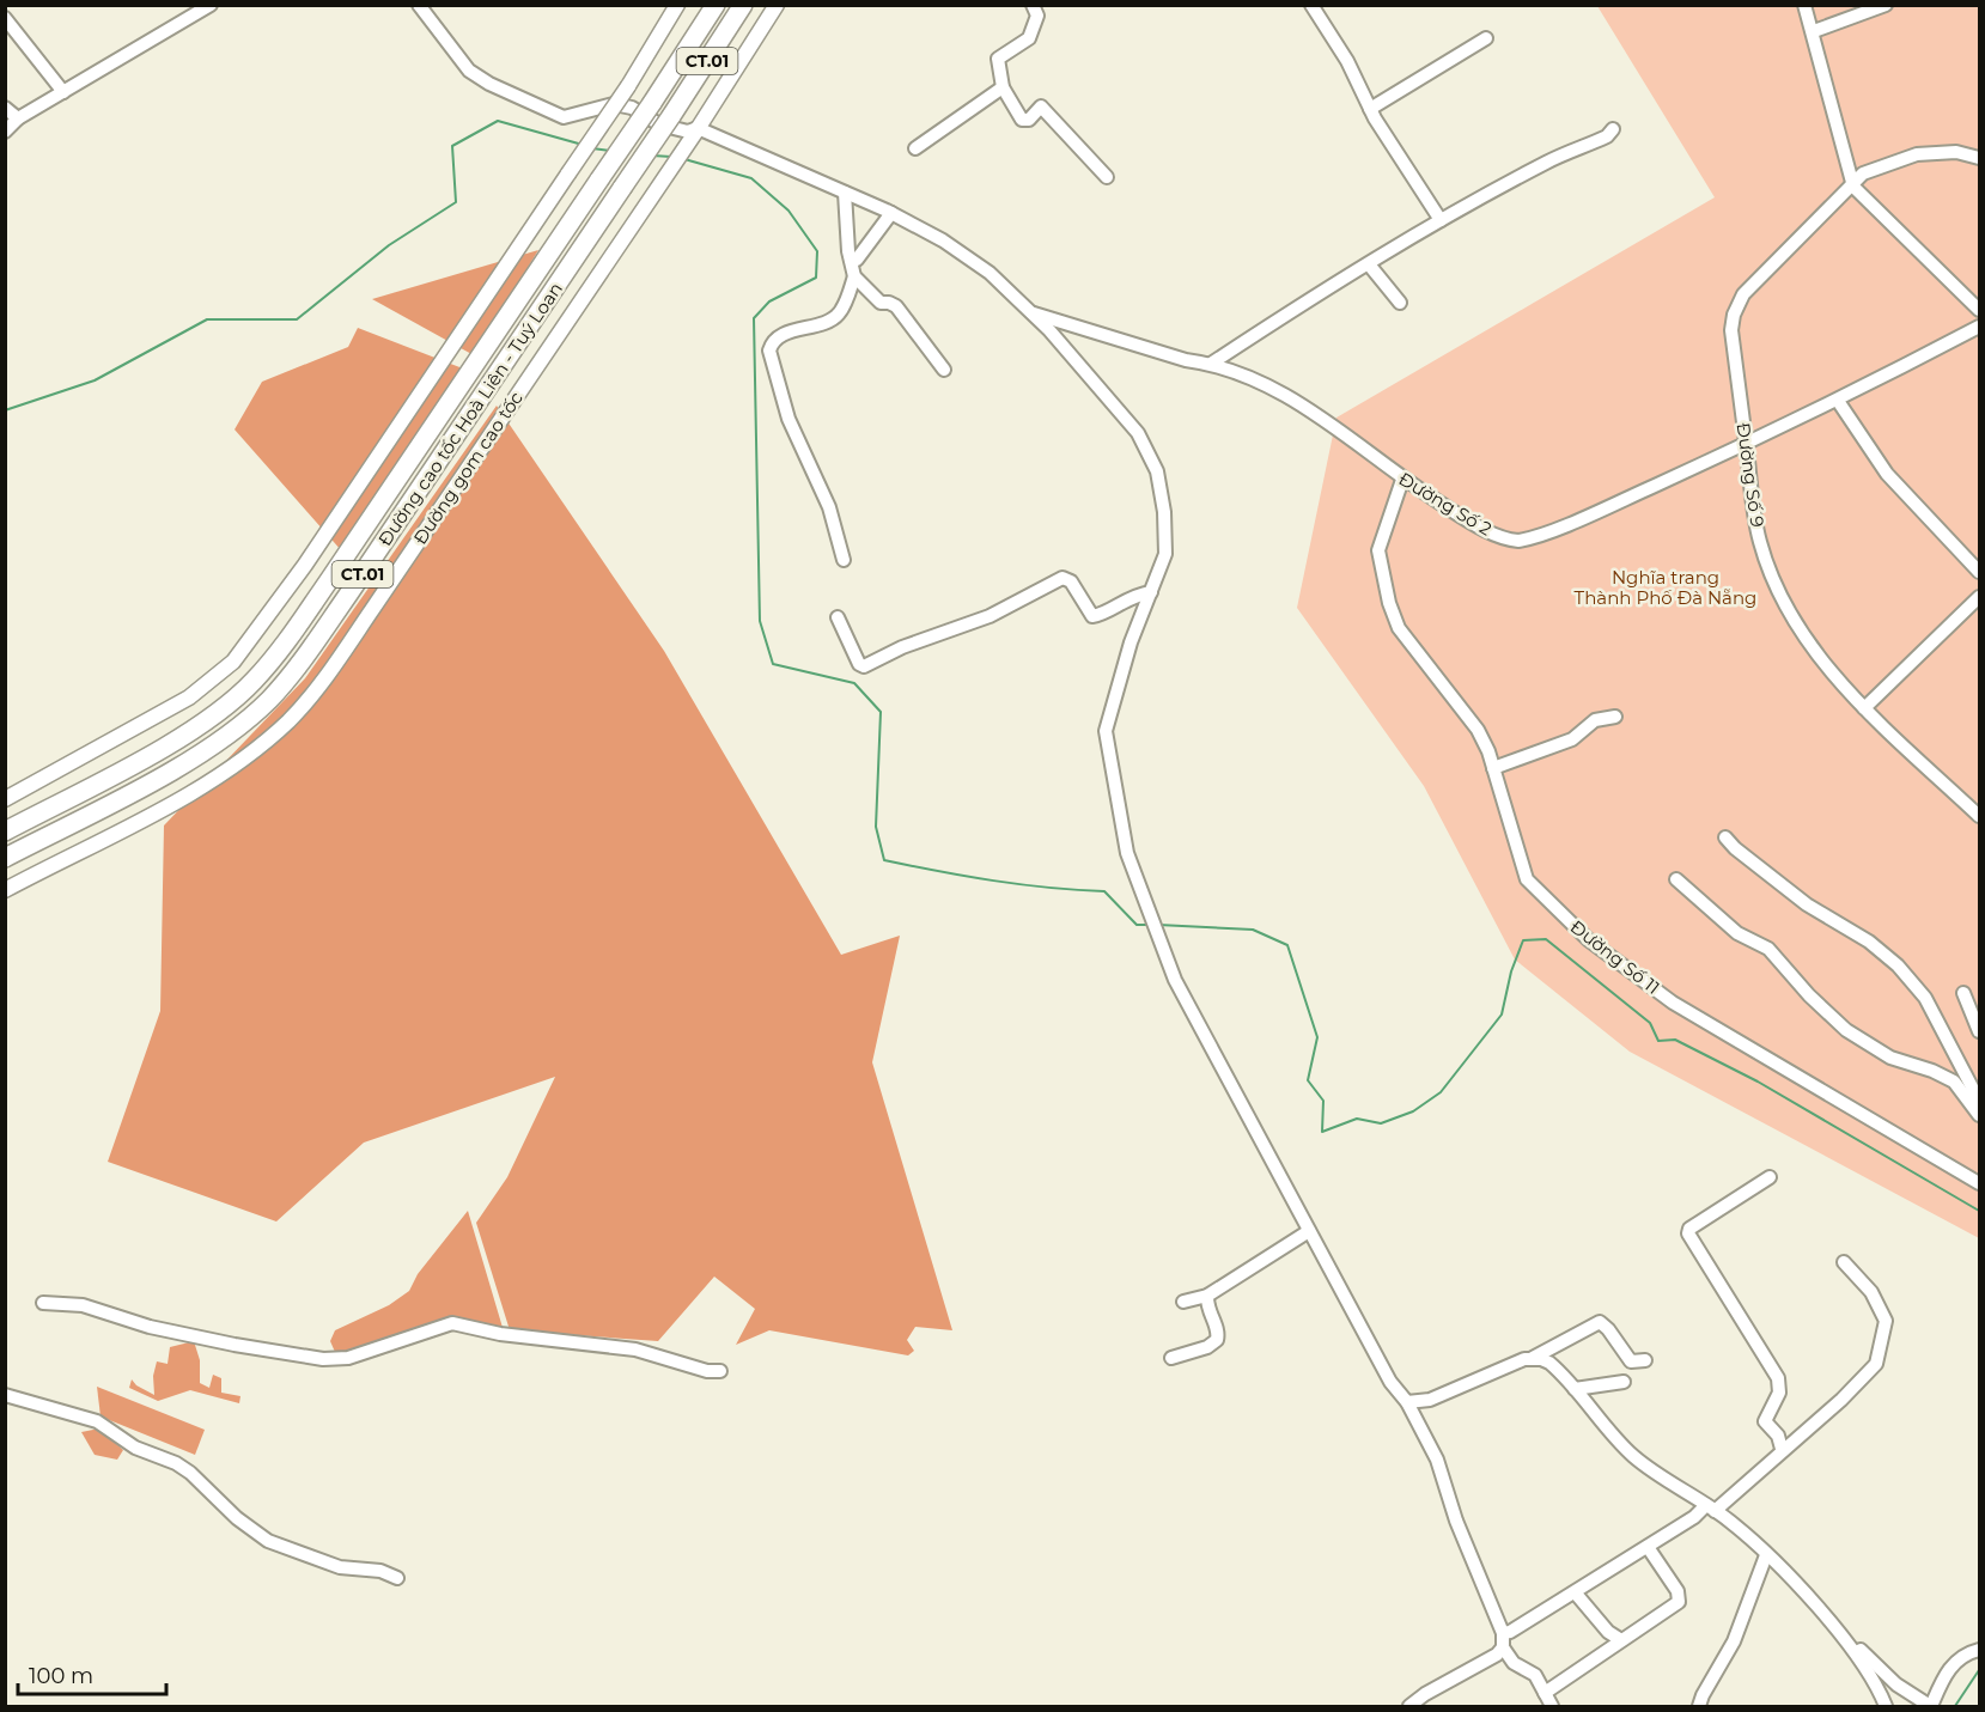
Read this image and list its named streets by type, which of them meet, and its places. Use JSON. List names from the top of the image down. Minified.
{"streets":{"highway":["CT.01","Đường cao tốc Hoà Liên - Tuý Loan"],"main road":["Đường gom cao tốc"],"street":["Đường Số 9","Đường Số 2","Đường Số 11"]},"crossings":[["Đường Số 9","Đường Số 2"],["Đường Số 2","Đường Số 11"]],"parks":["Nghĩa trang Thành Phố Đà Nẵng"],"scale_bar":"100 m"}
